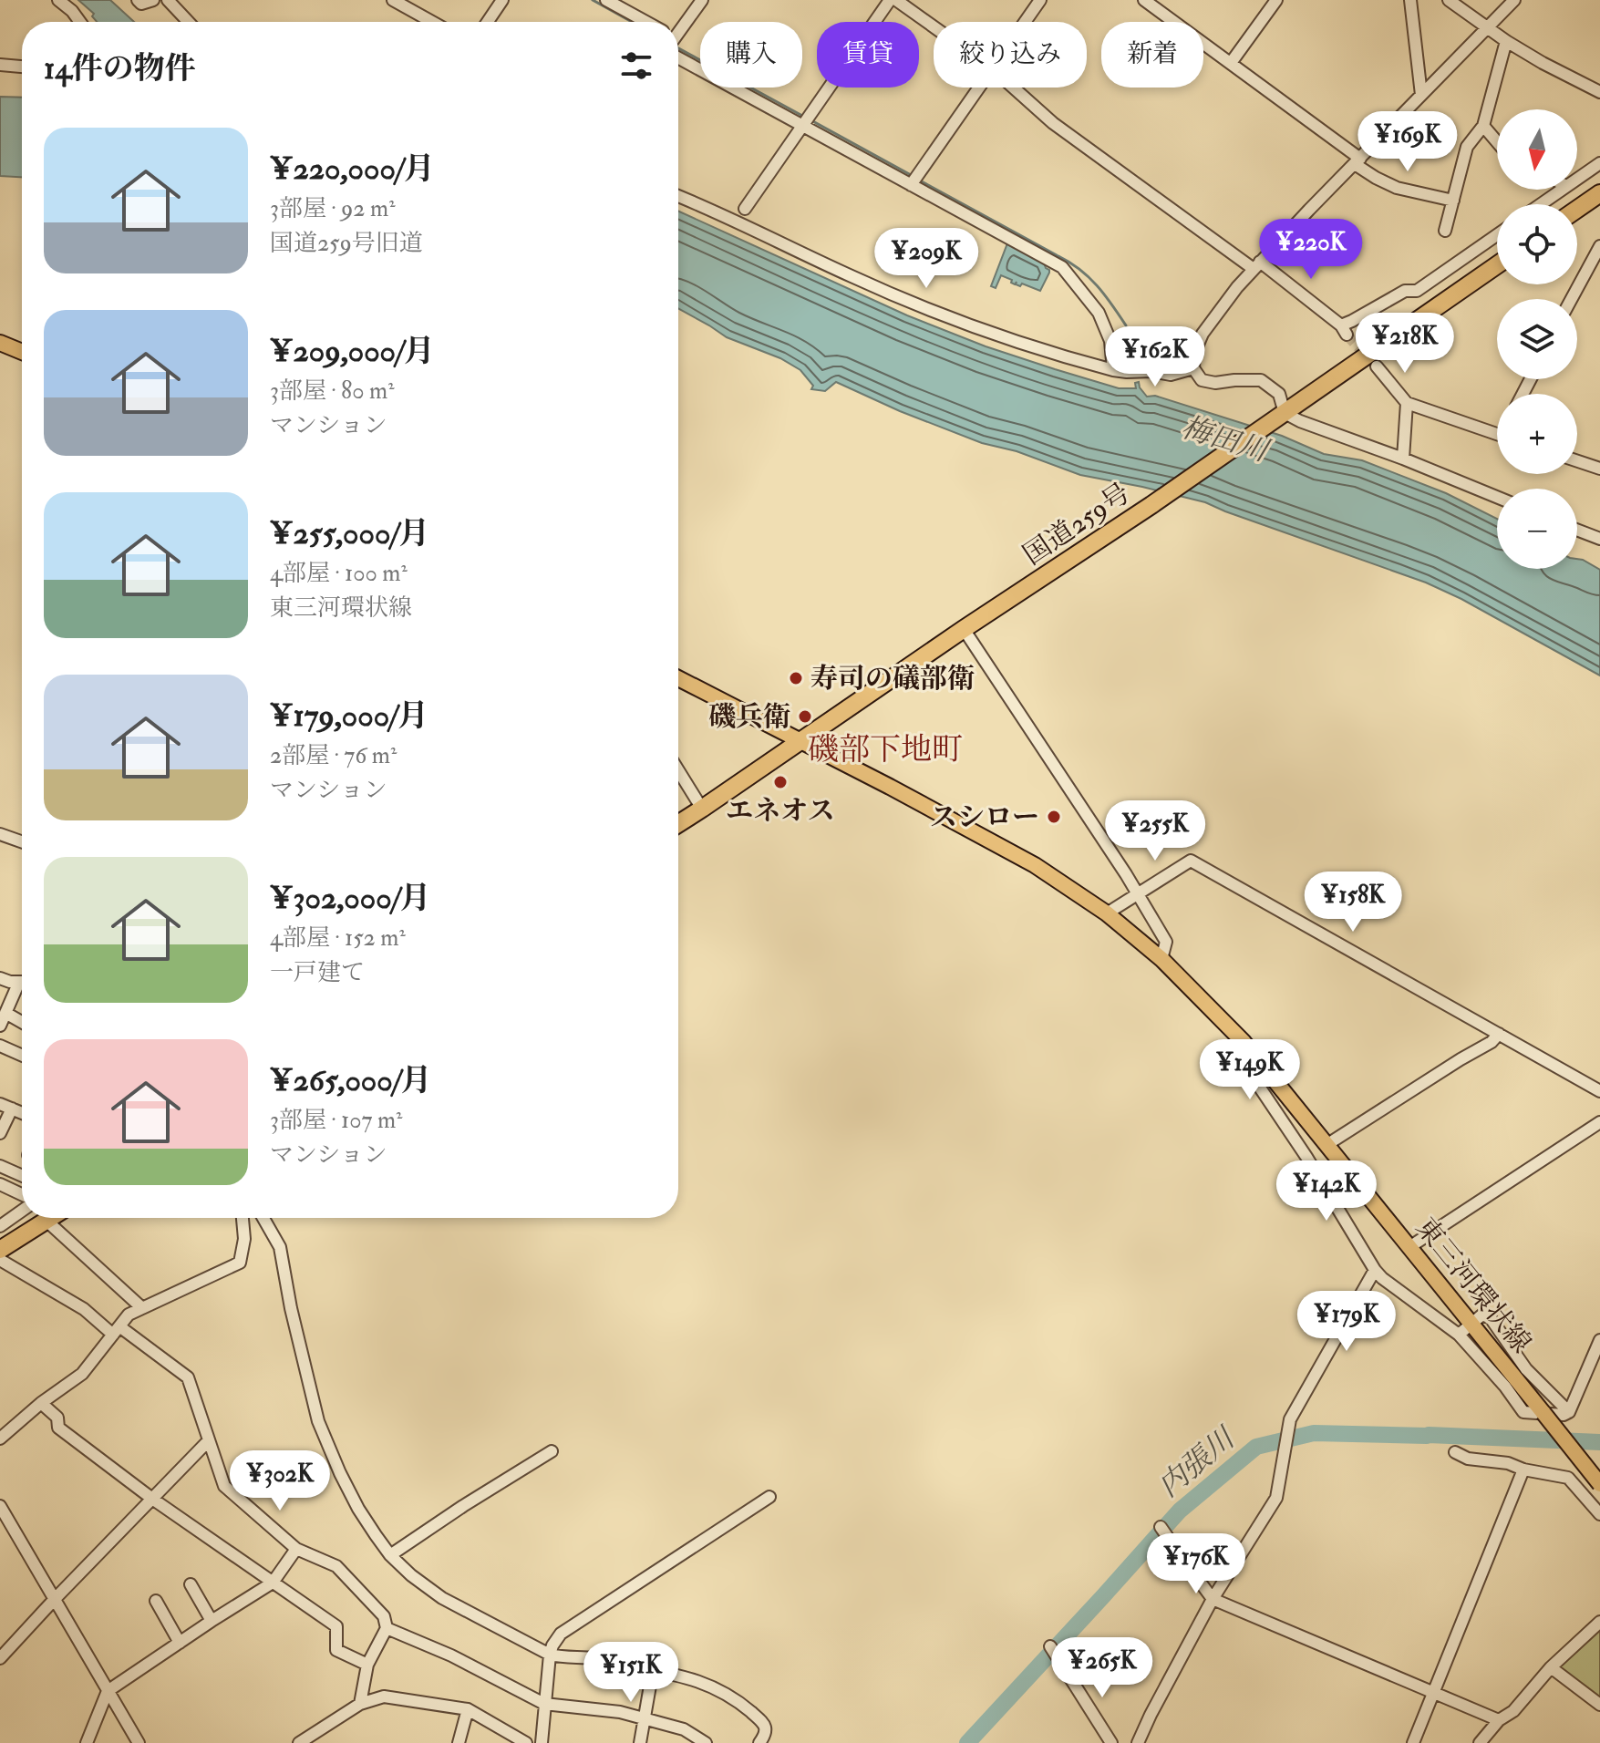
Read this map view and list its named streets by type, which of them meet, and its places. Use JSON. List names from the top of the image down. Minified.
{"streets":{"highway":["国道259号"],"main road":["東三河環状線"]},"crossings":[["国道259号","東三河環状線"]],"districts":["磯部下地町"],"water":["梅田川","内張川"],"places":["寿司の礒部衛","磯兵衛","エネオス","スシロー"],"north":"bottom","page":{"chip":["購入","賃貸","絞り込み","新着"],"heading":"14件の物件","map_buttons":["+","−"],"list":[{"name":"¥220,000/月","note":"3部屋 · 92 m² · 国道259号旧道"},{"name":"¥209,000/月","note":"3部屋 · 80 m² · マンション"},{"name":"¥255,000/月","note":"4部屋 · 100 m² · 東三河環状線"},{"name":"¥179,000/月","note":"2部屋 · 76 m² · マンション"},{"name":"¥302,000/月","note":"4部屋 · 152 m² · 一戸建て"},{"name":"¥265,000/月","note":"3部屋 · 107 m² · マンション"}],"price":["¥169K","¥220K","¥209K","¥218K","¥162K","¥255K","¥158K","¥149K","¥142K","¥179K","¥302K","¥176K","¥265K","¥151K"]}}
